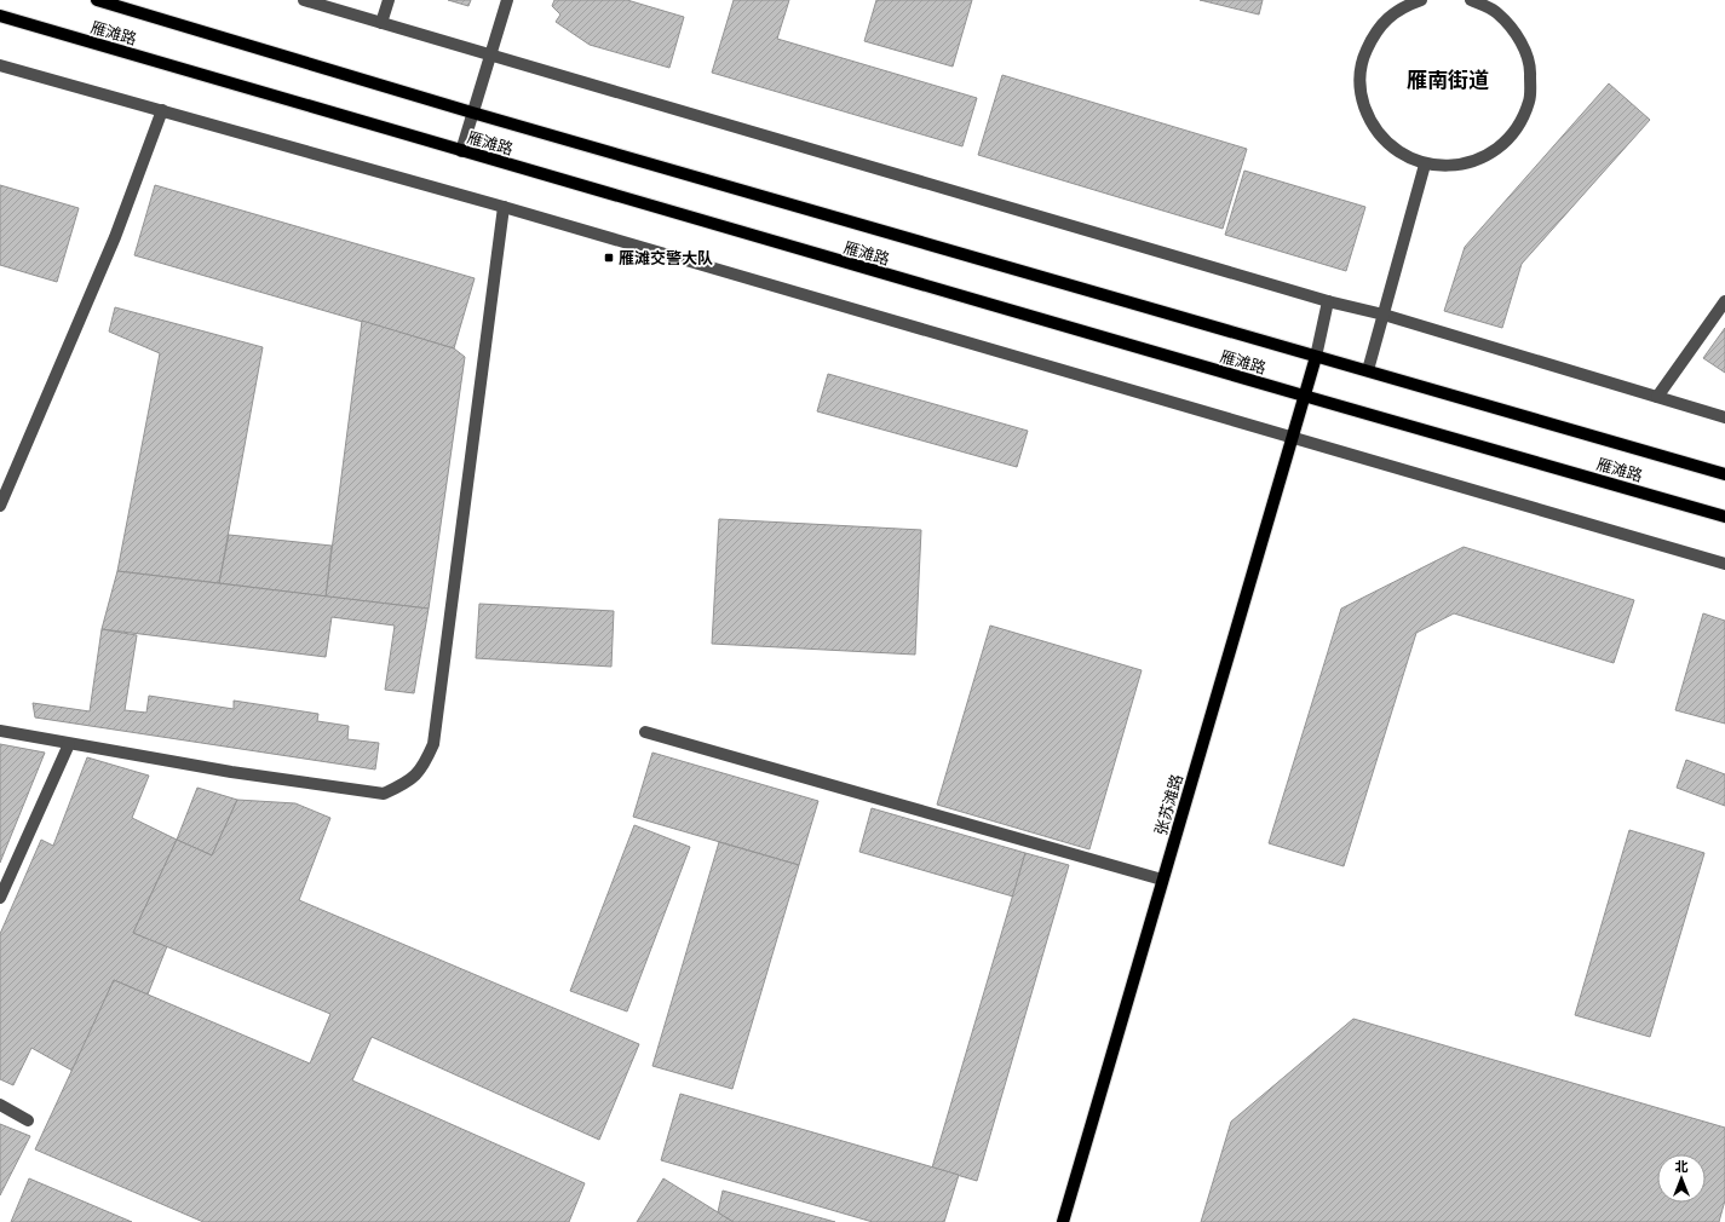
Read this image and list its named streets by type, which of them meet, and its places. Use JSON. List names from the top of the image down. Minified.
{"streets":{"main road":["雁滩路","张苏滩路"]},"crossings":[["雁滩路","张苏滩路"]],"districts":["雁南街道"],"places":{"transit":["雁滩交警大队"]},"north":"top"}
